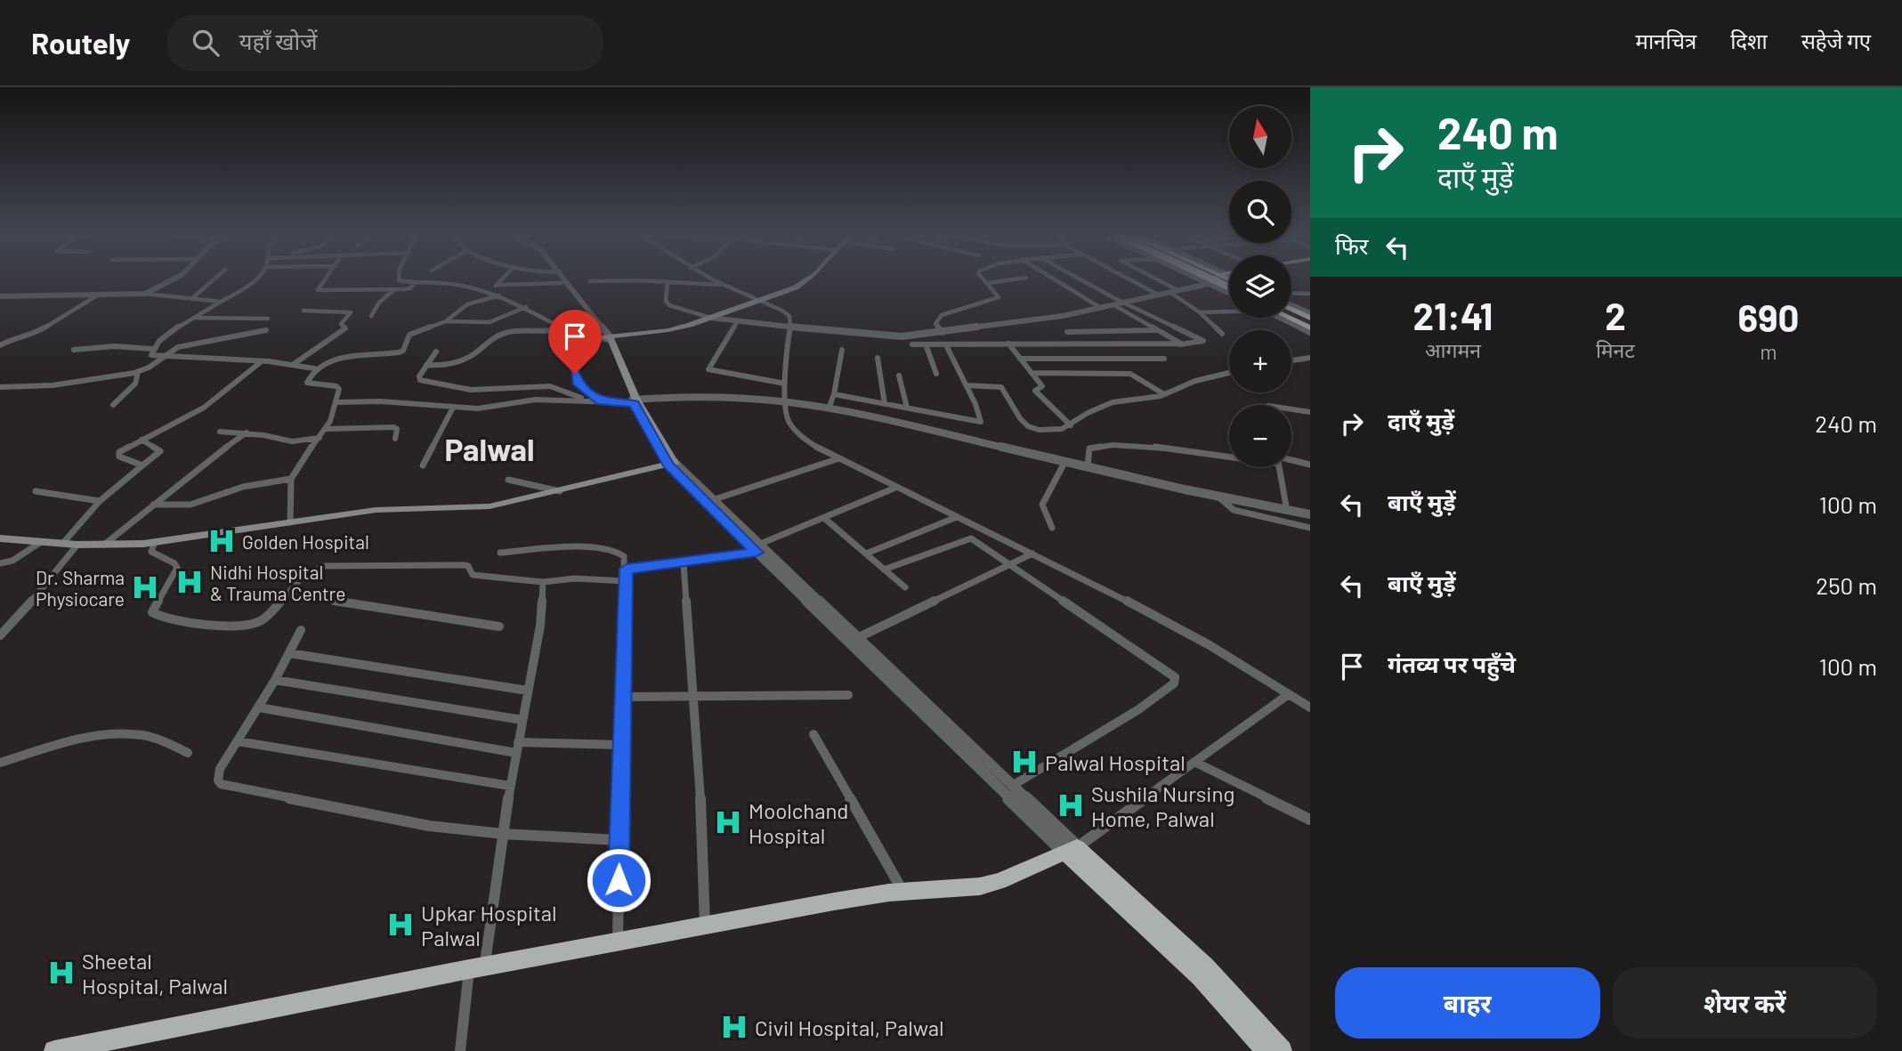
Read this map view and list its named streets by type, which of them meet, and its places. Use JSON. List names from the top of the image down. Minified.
{"districts":["Palwal"],"places":{"hospital":["Golden Hospital","Nidhi Hospital & Trauma Centre","Dr. Sharma Physiocare","Palwal Hospital","Sushila Nursing Home, Palwal","Moolchand Hospital","Upkar Hospital Palwal","Sheetal Hospital, Palwal","Civil Hospital, Palwal"]},"north":"top","page":{"header":"Routely","search":"यहाँ खोजें","nav":["मानचित्र","दिशा","सहेजे गए"],"turn":["240 m","दाएँ मुड़ें"],"map_buttons":["+","−"],"then":"फिर","eta":["21:41","आगमन","2","मिनट","690","m"],"list":[{"name":"दाएँ मुड़ें","value":"240 m"},{"name":"बाएँ मुड़ें","value":"100 m"},{"name":"बाएँ मुड़ें","value":"250 m"},{"name":"गंतव्य पर पहुँचे","value":"100 m"}],"buttons":["बाहर","शेयर करें"]}}
